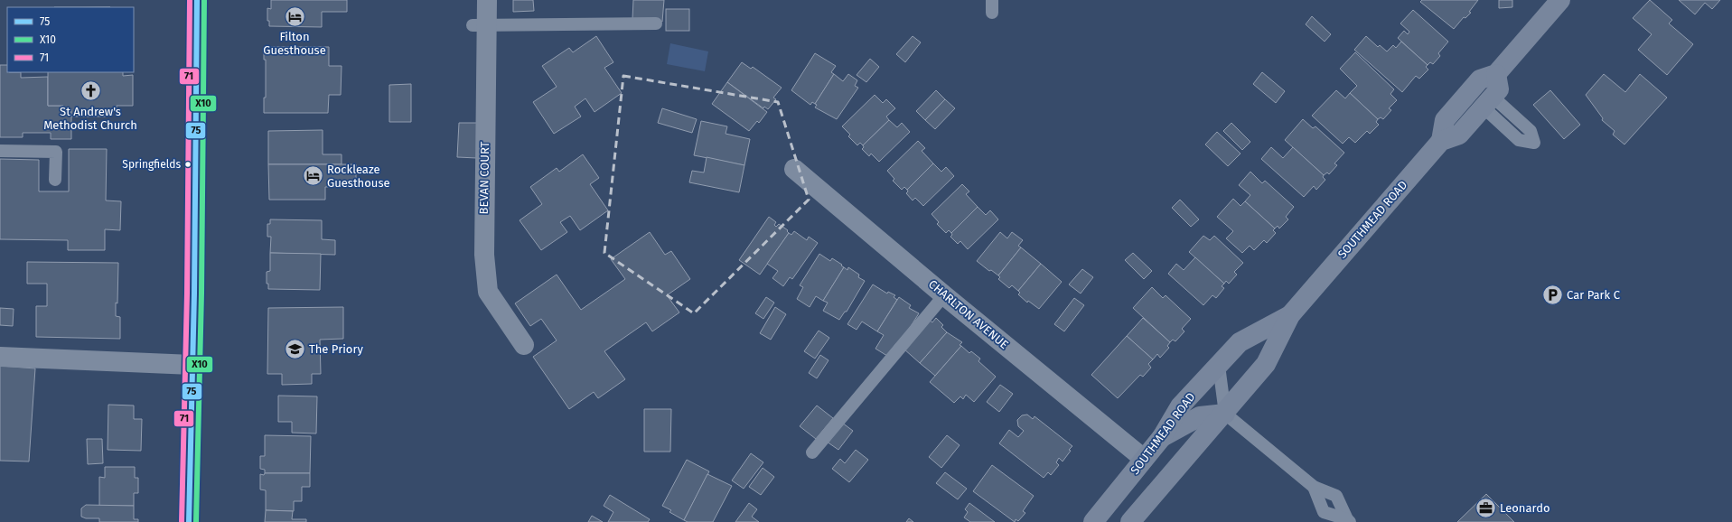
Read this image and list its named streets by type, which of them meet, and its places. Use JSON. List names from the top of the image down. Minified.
{"streets":{"main road":["SOUTHMEAD ROAD"],"street":["BEVAN COURT","CHARLTON AVENUE"]},"crossings":[["SOUTHMEAD ROAD","CHARLTON AVENUE"]],"places":{"hotel":["Filton Guesthouse","Rockleaze Guesthouse"],"church":["St Andrew's Methodist Church"],"other":["Springfields"],"parking":["Car Park C"],"school or university":["The Priory"],"office":["Leonardo"]},"lines":["transit line 75","transit line X10","transit line 71"],"legend":["75","X10","71"]}
